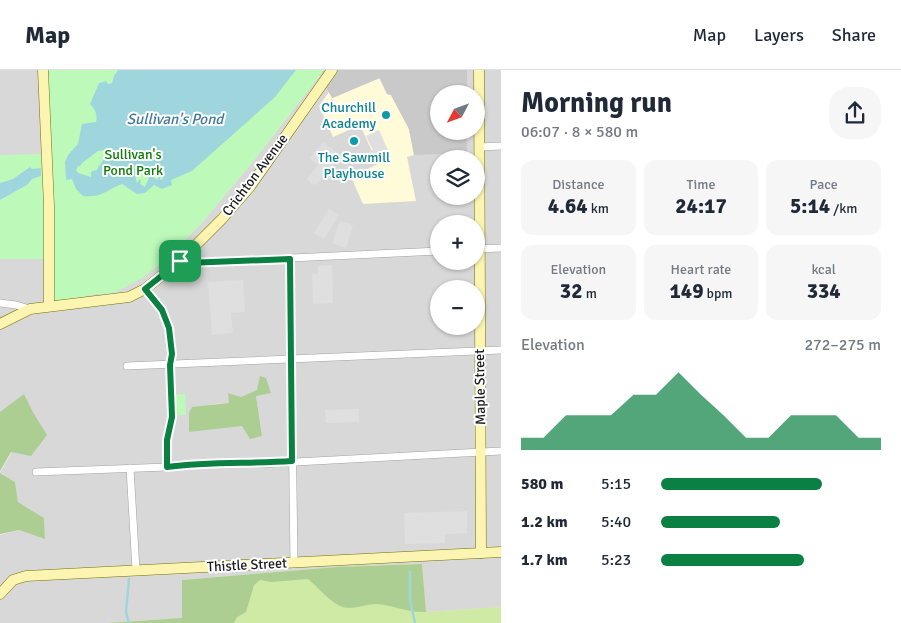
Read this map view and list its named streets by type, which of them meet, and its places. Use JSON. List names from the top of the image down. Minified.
{"streets":{"street":["Crichton Avenue","Maple Street","Thistle Street"]},"crossings":[["Maple Street","Thistle Street"]],"water":["Sullivan's Pond"],"parks":["Sullivan's Pond Park"],"places":["Churchill Academy","The Sawmill Playhouse"],"north":"bottom left","page":{"header":"Map","nav":["Map","Layers","Share"],"heading":["Morning run","06:07 · 8 × 580 m"],"map_buttons":["+","−"],"stats":[["Distance","4.64 km"],["Time","24:17"],["Pace","5:14 /km"],["Elevation","32 m"],["Heart rate","149 bpm"],["kcal","334"]],"chart":["Elevation","272–275 m"],"list":[{"name":"580 m","note":"5:15"},{"name":"1.2 km","note":"5:40"},{"name":"1.7 km","note":"5:23"}]}}
